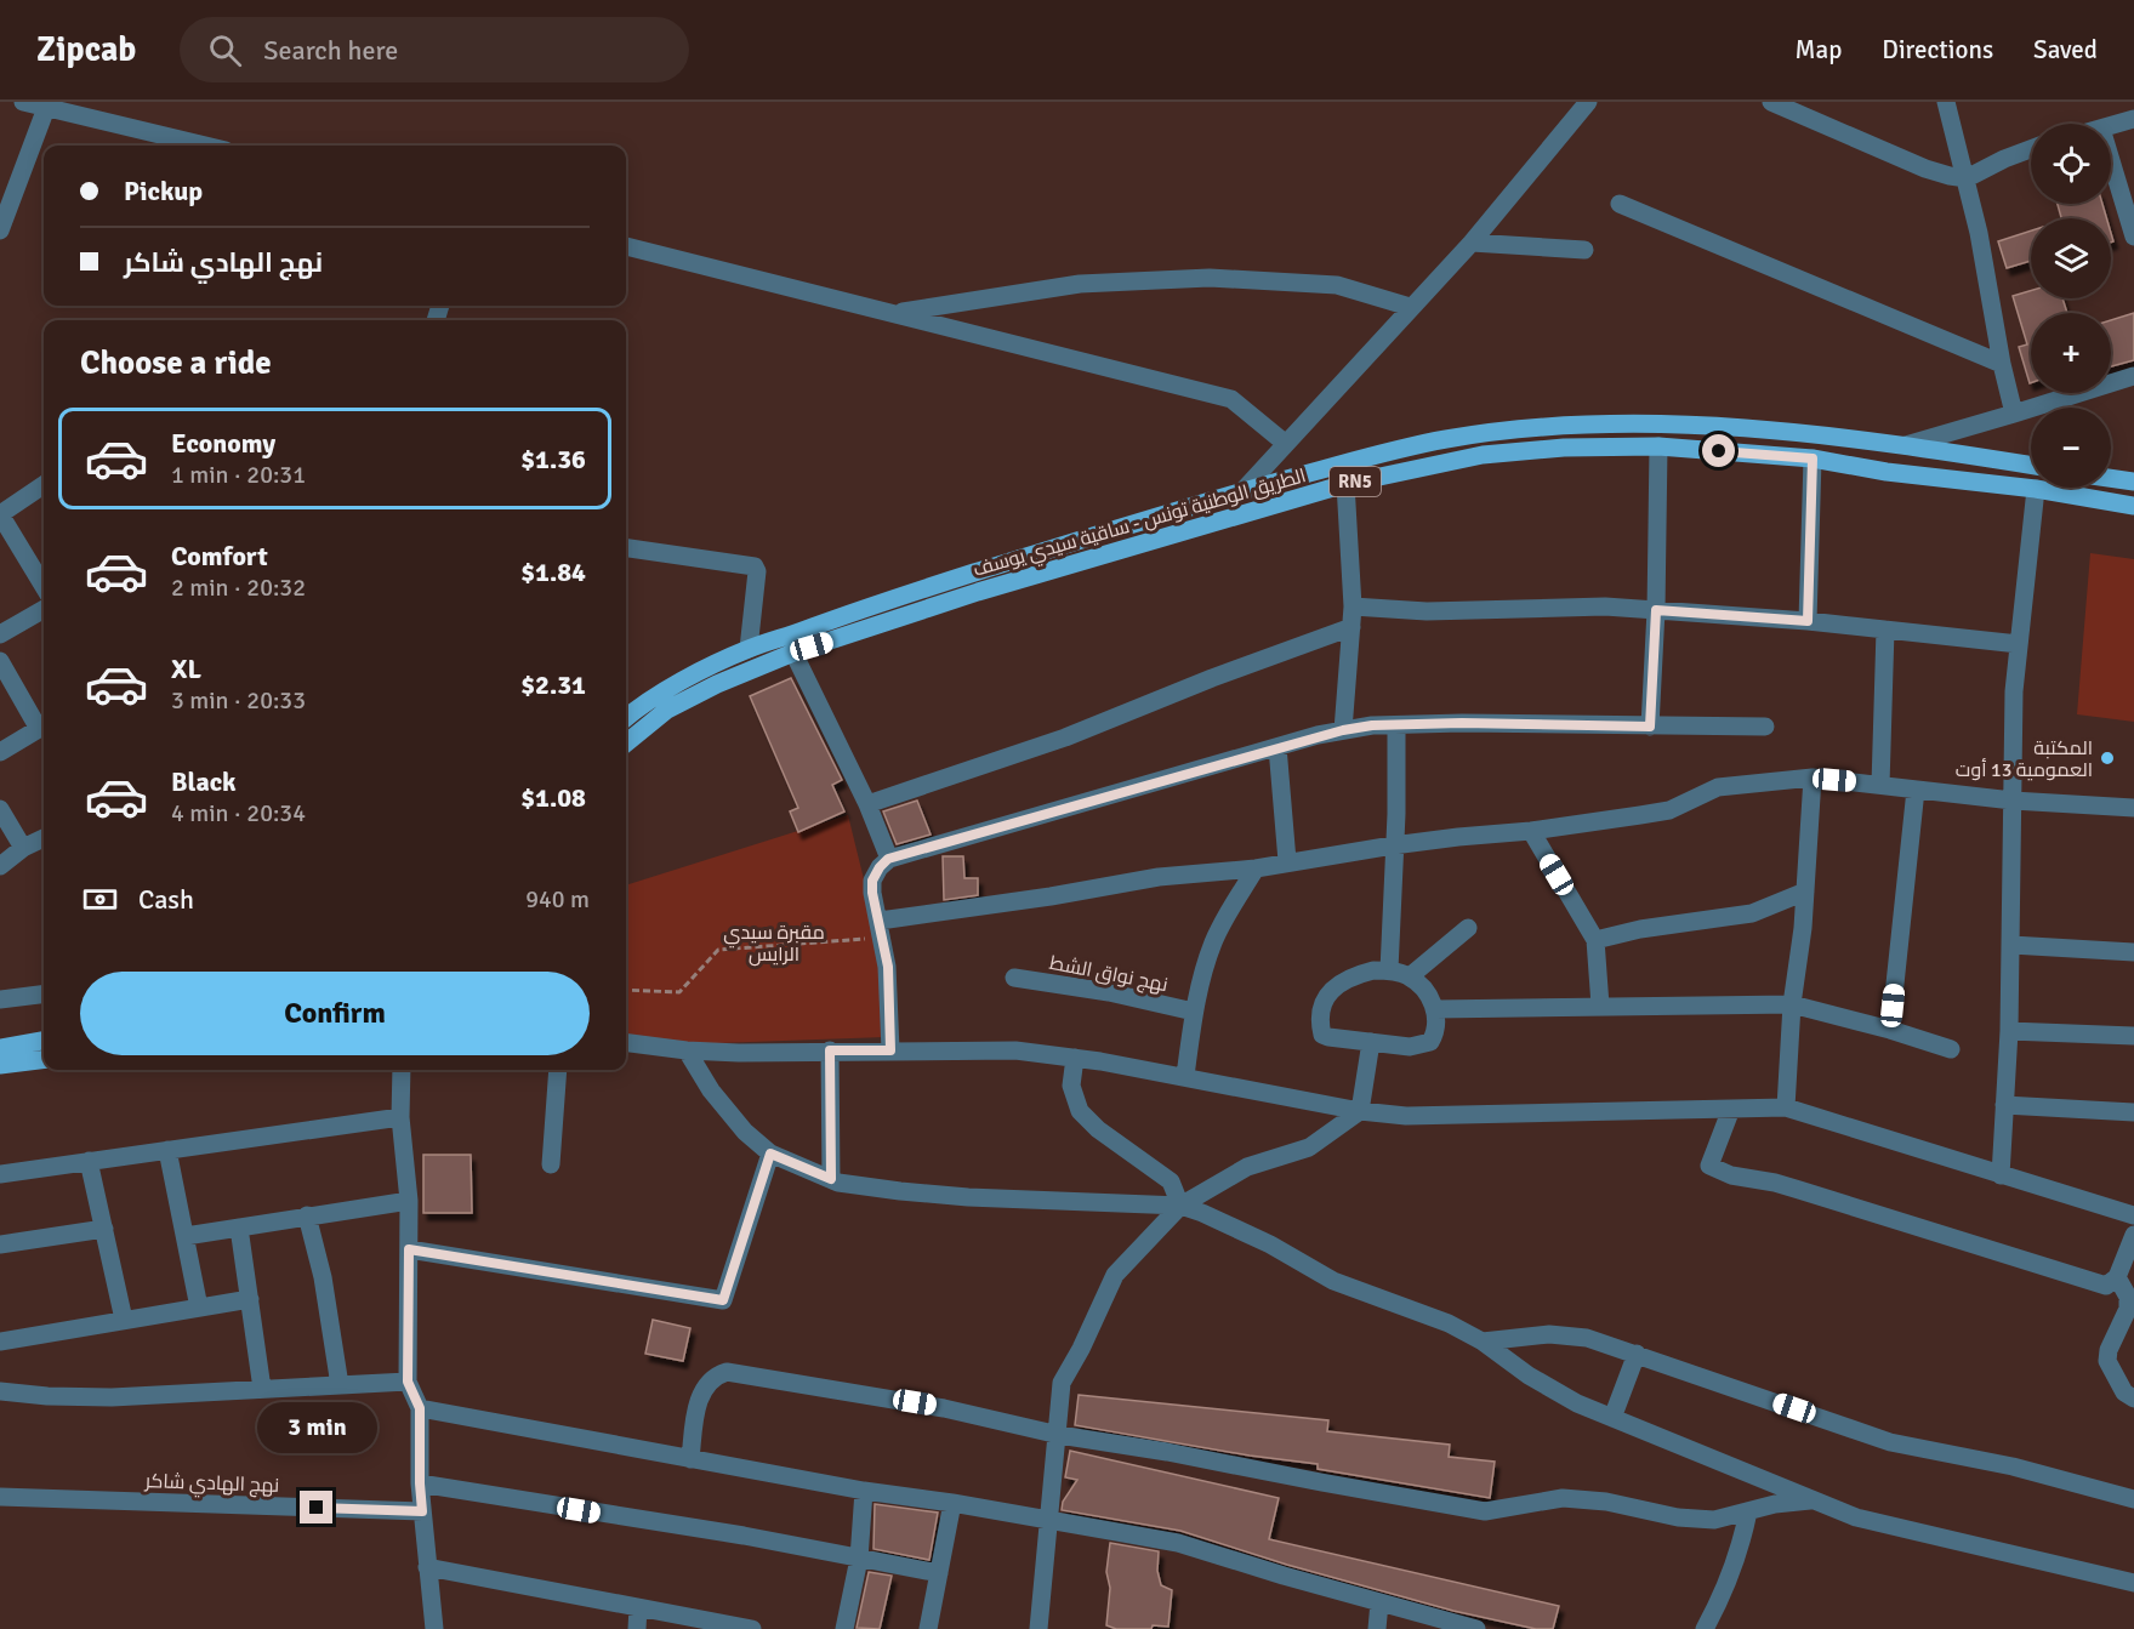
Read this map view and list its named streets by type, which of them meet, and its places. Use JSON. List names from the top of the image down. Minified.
{"streets":{"main road":["RN5","الطريق الوطنية تونس - ساقية سيدي يوسف"],"street":["نهج نواق الشط","نهج الهادي شاكر"]},"parks":["مقبرة سيدي الرايس"],"places":["المكتبة العمومية 13 أوت"],"page":{"header":"Zipcab","search":"Search here","nav":["Map","Directions","Saved"],"map_buttons":["+","−"],"banner":["Pickup","نهج الهادي شاكر"],"heading":"Choose a ride","list":[{"name":"Economy","note":"1 min · 20:31","value":"$1.36"},{"name":"Comfort","note":"2 min · 20:32","value":"$1.84"},{"name":"XL","note":"3 min · 20:33","value":"$2.31"},{"name":"Black","note":"4 min · 20:34","value":"$1.08"}],"pay":["Cash","940 m"],"buttons":"Confirm","bubble":"3 min"}}
